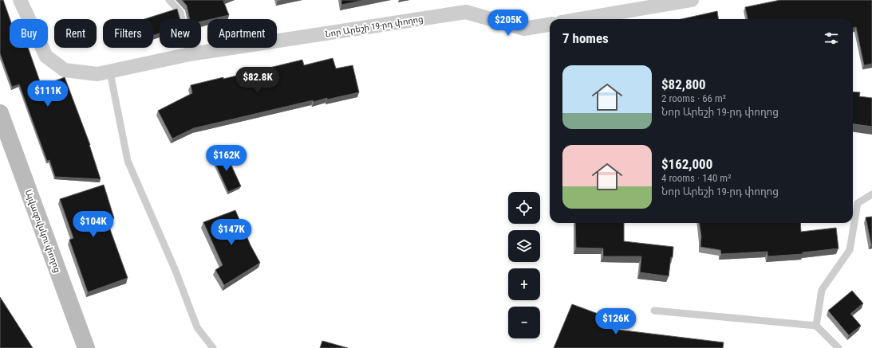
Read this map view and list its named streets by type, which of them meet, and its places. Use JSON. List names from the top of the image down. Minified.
{"streets":{"main road":["Այվազովսկու փողոց"],"street":["Նոր Արեշի 19-րդ փողոց"]},"page":{"price":["$205K","$82.8K","$111K","$162K","$104K","$147K","$126K"],"chip":["Buy","Rent","Filters","New","Apartment"],"heading":"7 homes","list":[{"name":"$82,800","note":"2 rooms · 66 m² · Նոր Արեշի 19-րդ փողոց"},{"name":"$162,000","note":"4 rooms · 140 m² · Նոր Արեշի 19-րդ փողոց"}],"map_buttons":["+","−"]}}
